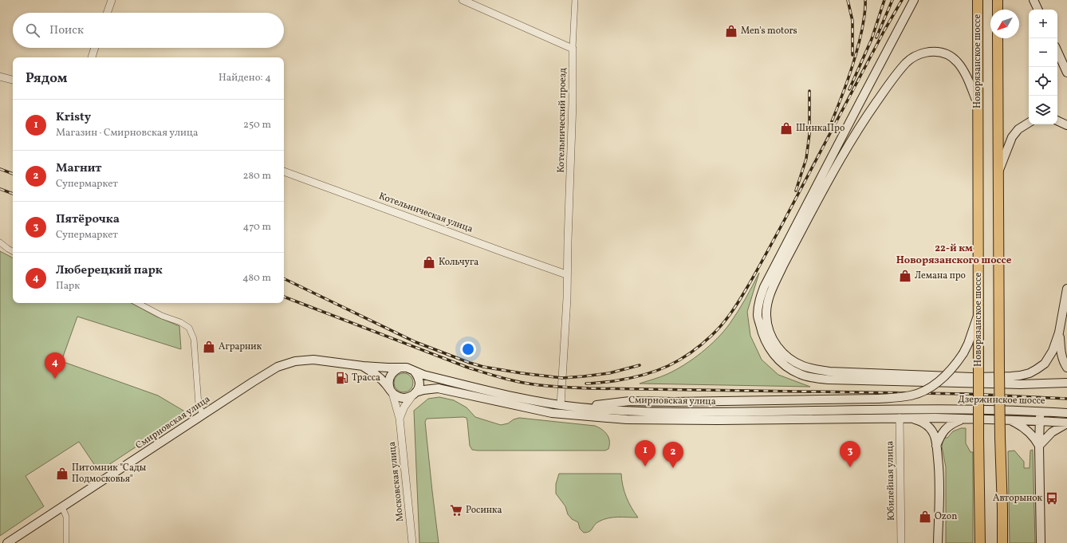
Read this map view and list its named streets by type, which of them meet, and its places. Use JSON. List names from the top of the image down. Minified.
{"streets":{"highway":["Новорязанское шоссе"],"main road":["Дзержинское шоссе","Смирновская улица"],"street":["Котельнический проезд","Котельническая улица","Юбилейная улица","Московская улица"]},"crossings":[["Котельнический проезд","Котельническая улица"],["Котельнический проезд","Смирновская улица"],["Дзержинское шоссе","Смирновская улица"],["Смирновская улица","Юбилейная улица"],["Смирновская улица","Московская улица"]],"districts":["22-й км Новорязанского шоссе"],"places":{"shop":["Men's motors","ШинкаПро","Кольчуга","Лемана про","Аграрник","Питомник \"Сады Подмосковья\"","Ozon"],"fuel station":["Трасса"],"bus stop":["Авторынок"],"supermarket":["Росинка"]},"north":"bottom left","page":{"map_buttons":["+","−"],"search":"Поиск","heading":["Рядом","Найдено: 4"],"list":[{"mark":"1","name":"Kristy","note":"Магазин · Смирновская улица","value":"250 m"},{"mark":"2","name":"Магнит","note":"Супермаркет","value":"280 m"},{"mark":"3","name":"Пятёрочка","note":"Супермаркет","value":"470 m"},{"mark":"4","name":"Люберецкий парк","note":"Парк","value":"480 m"}],"pins":["4","1","3","2"]}}
